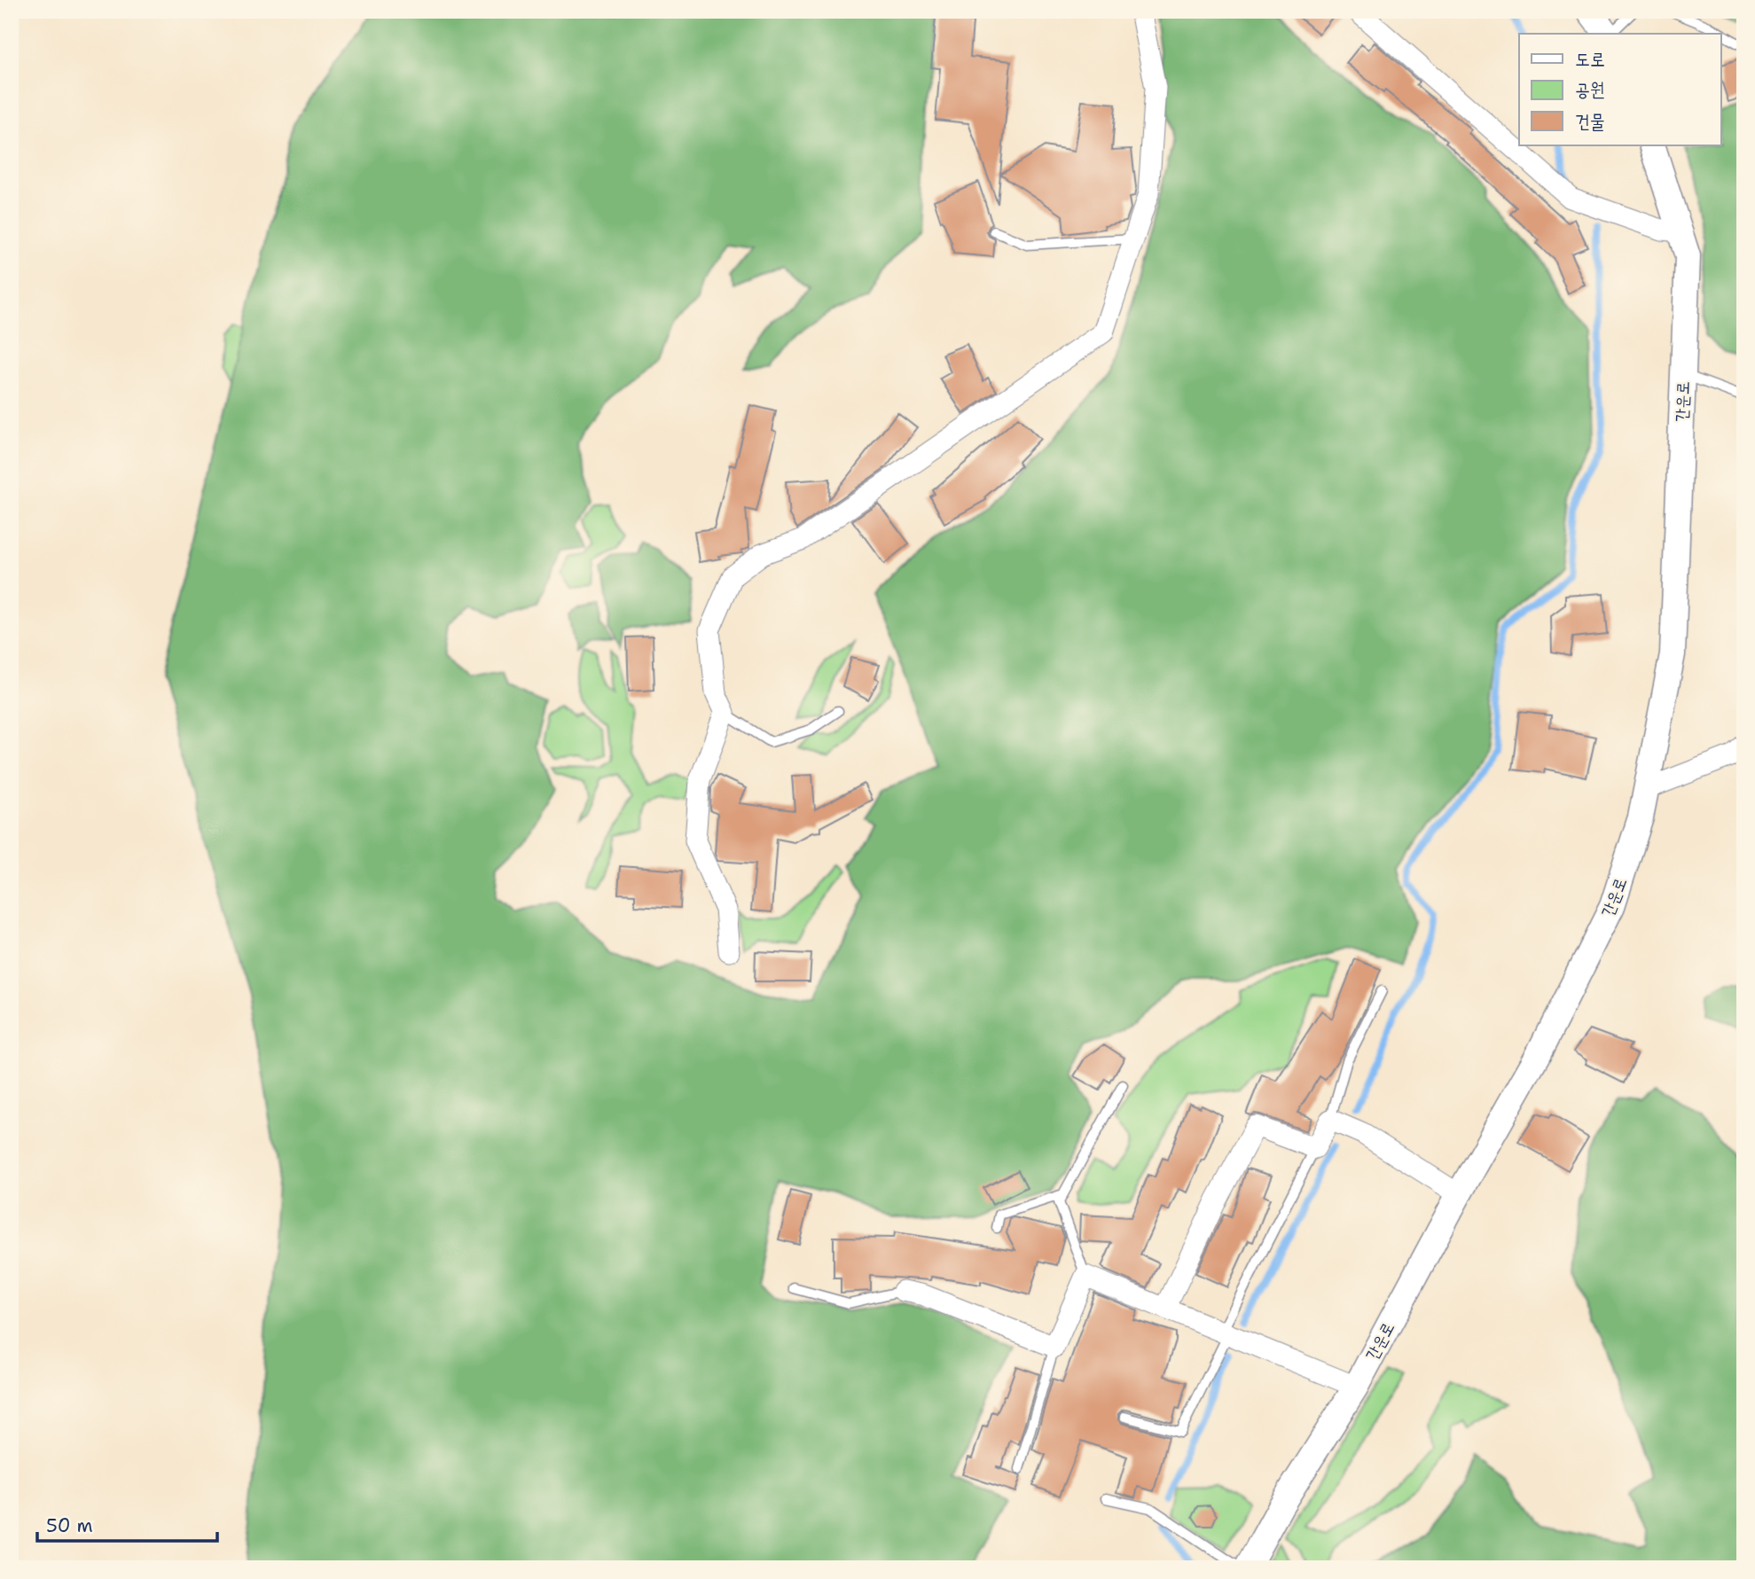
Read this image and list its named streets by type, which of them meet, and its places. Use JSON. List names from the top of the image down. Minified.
{"streets":{"street":["간운로"]},"legend":["도로","공원","건물"],"scale_bar":"50 m"}
